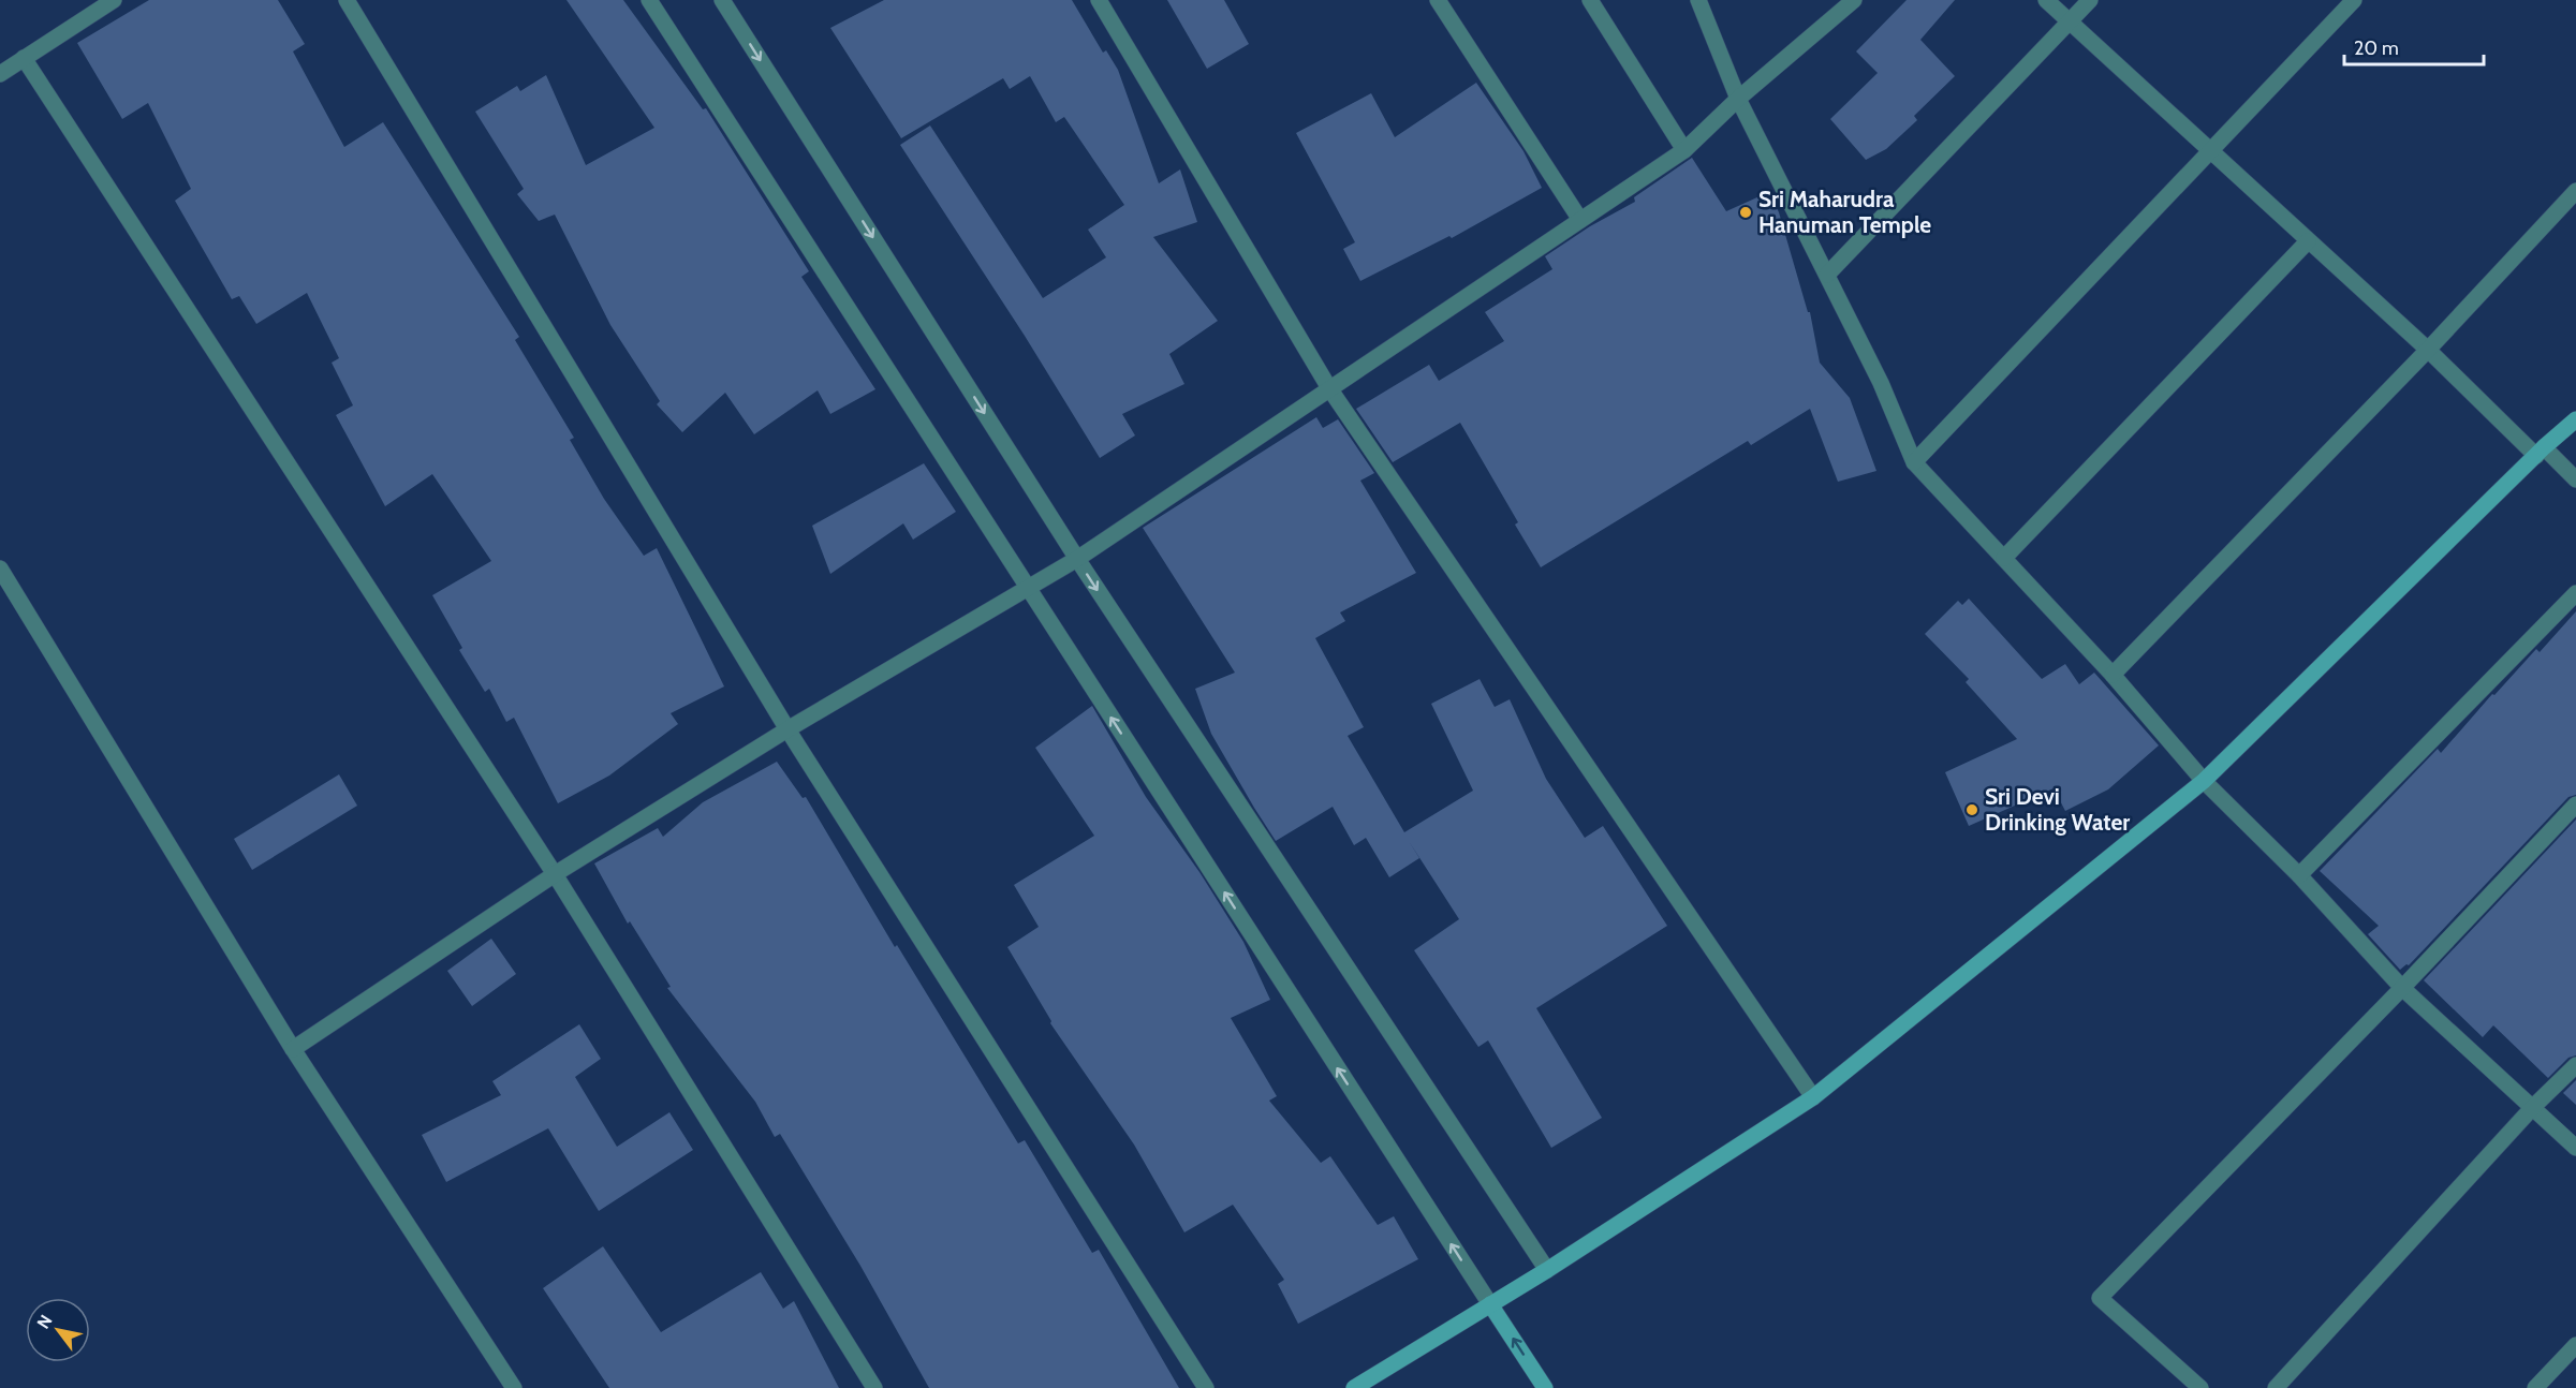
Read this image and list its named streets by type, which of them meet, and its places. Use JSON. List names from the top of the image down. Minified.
{"places":["Sri Maharudra Hanuman Temple","Sri Devi Drinking Water"],"scale_bar":"20 m","north":"top left"}
